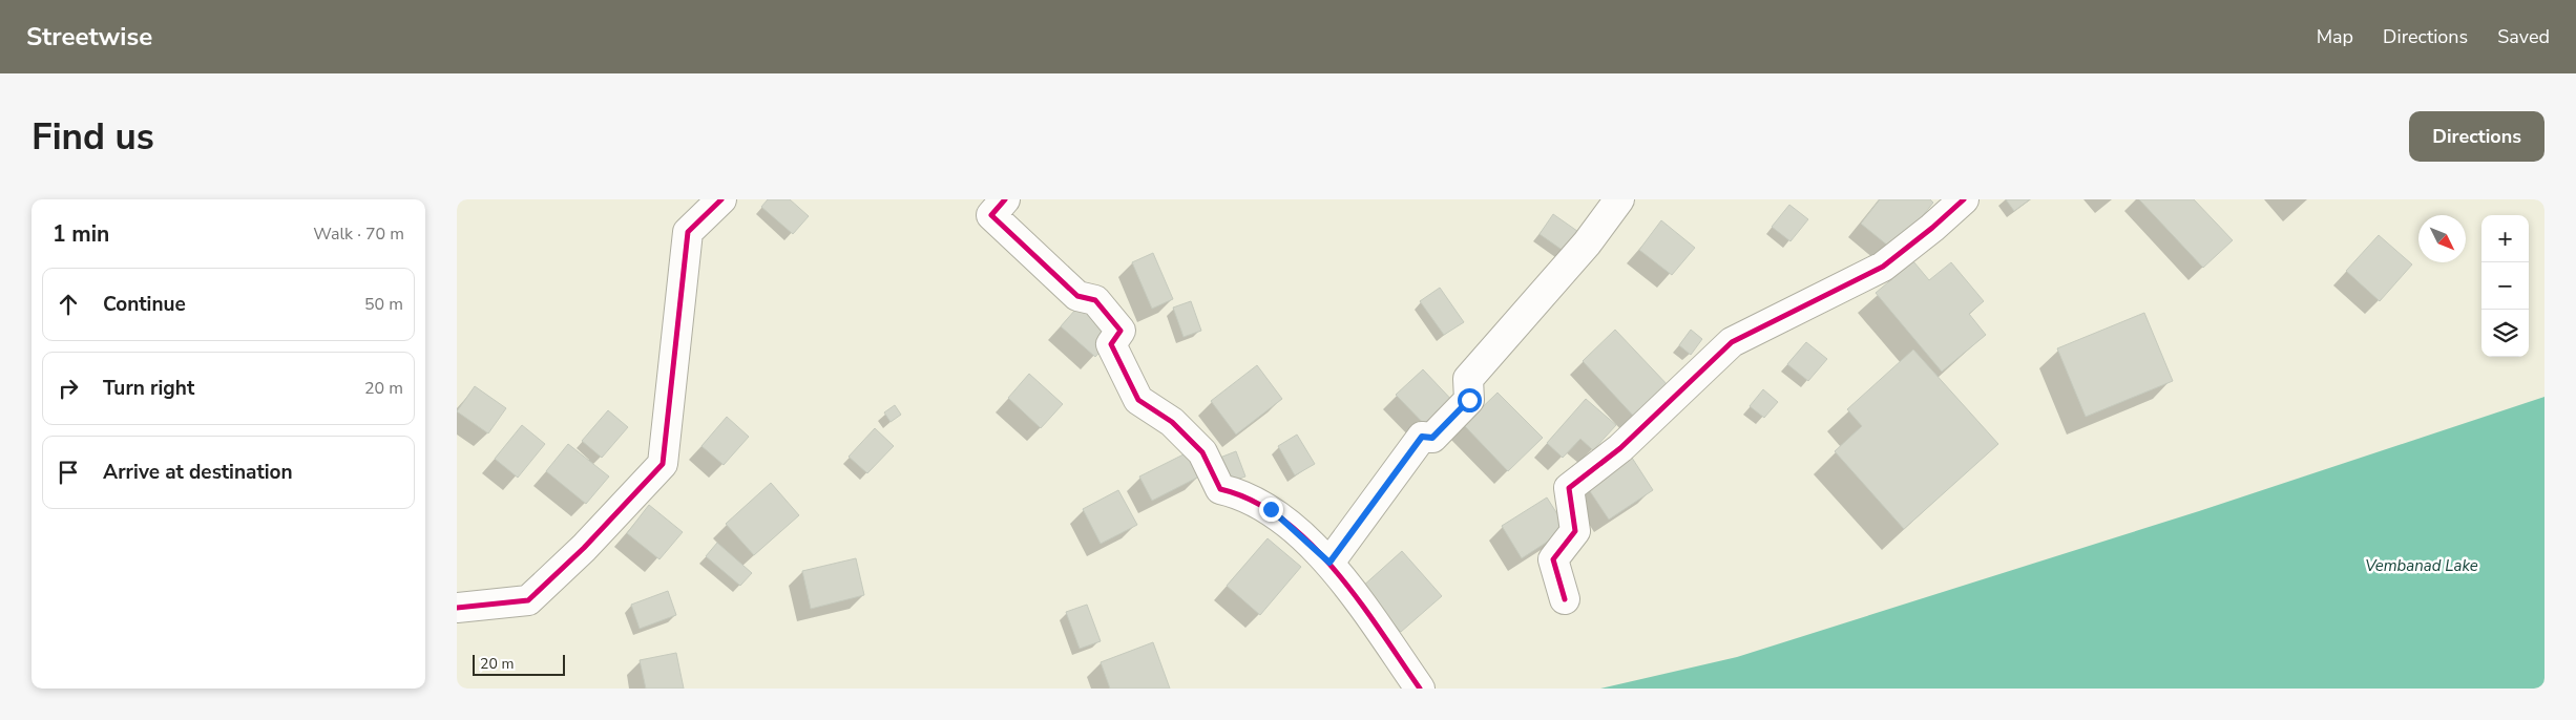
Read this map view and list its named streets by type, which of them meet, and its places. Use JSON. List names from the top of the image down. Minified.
{"water":["Vembanad Lake"],"scale_bar":"20 m","north":"bottom right","page":{"header":"Streetwise","nav":["Map","Directions","Saved"],"buttons":"Directions","title":"Find us","heading":["1 min","Walk · 70 m"],"map_buttons":["+","−"],"list":[["Continue","50 m"],["Turn right","20 m"],"Arrive at destination"],"scale":"20 m"}}
